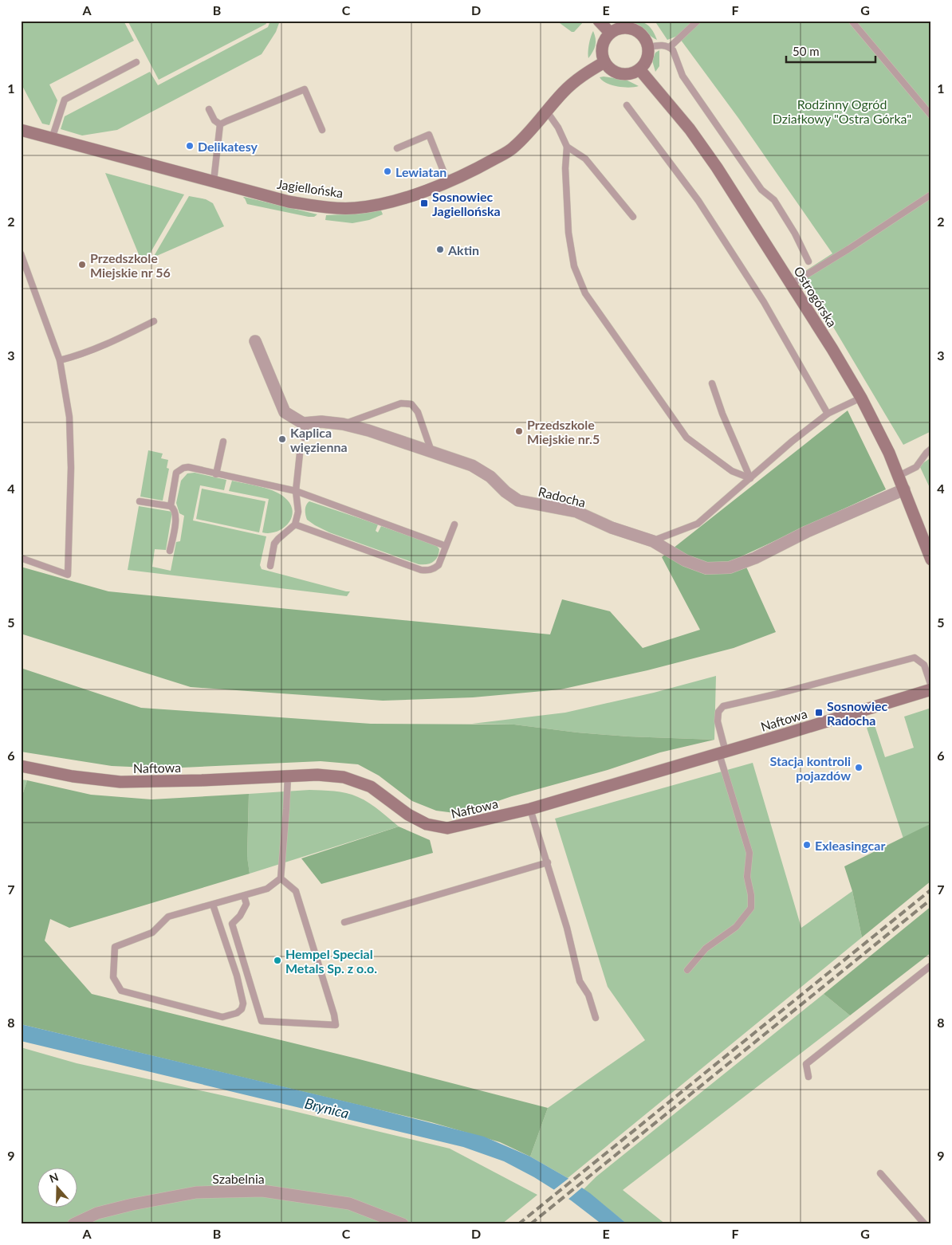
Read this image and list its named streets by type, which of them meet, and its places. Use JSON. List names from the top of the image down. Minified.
{"streets":{"street":["Jagiellońska","Ostrogórska","Radocha","Naftowa","Szabelnia"]},"crossings":[["Jagiellońska","Ostrogórska"],["Ostrogórska","Radocha"]],"water":["Brynica"],"parks":["Rodzinny Ogród Działkowy \"Ostra Górka\""],"places":{"other":["Delikatesy","Lewiatan","Aktin","Przedszkole Miejskie nr 56","Przedszkole Miejskie nr.5","Kaplica więzienna","Stacja kontroli pojazdów","Exleasingcar","Hempel Special Metals Sp. z o.o."],"transit":["Sosnowiec Jagiellońska","Sosnowiec Radocha"]},"scale_bar":"50 m","north":"top","grid":{"columns":["A","B","C","D","E","F","G"],"rows":["1","2","3","4","5","6","7","8","9"]}}
